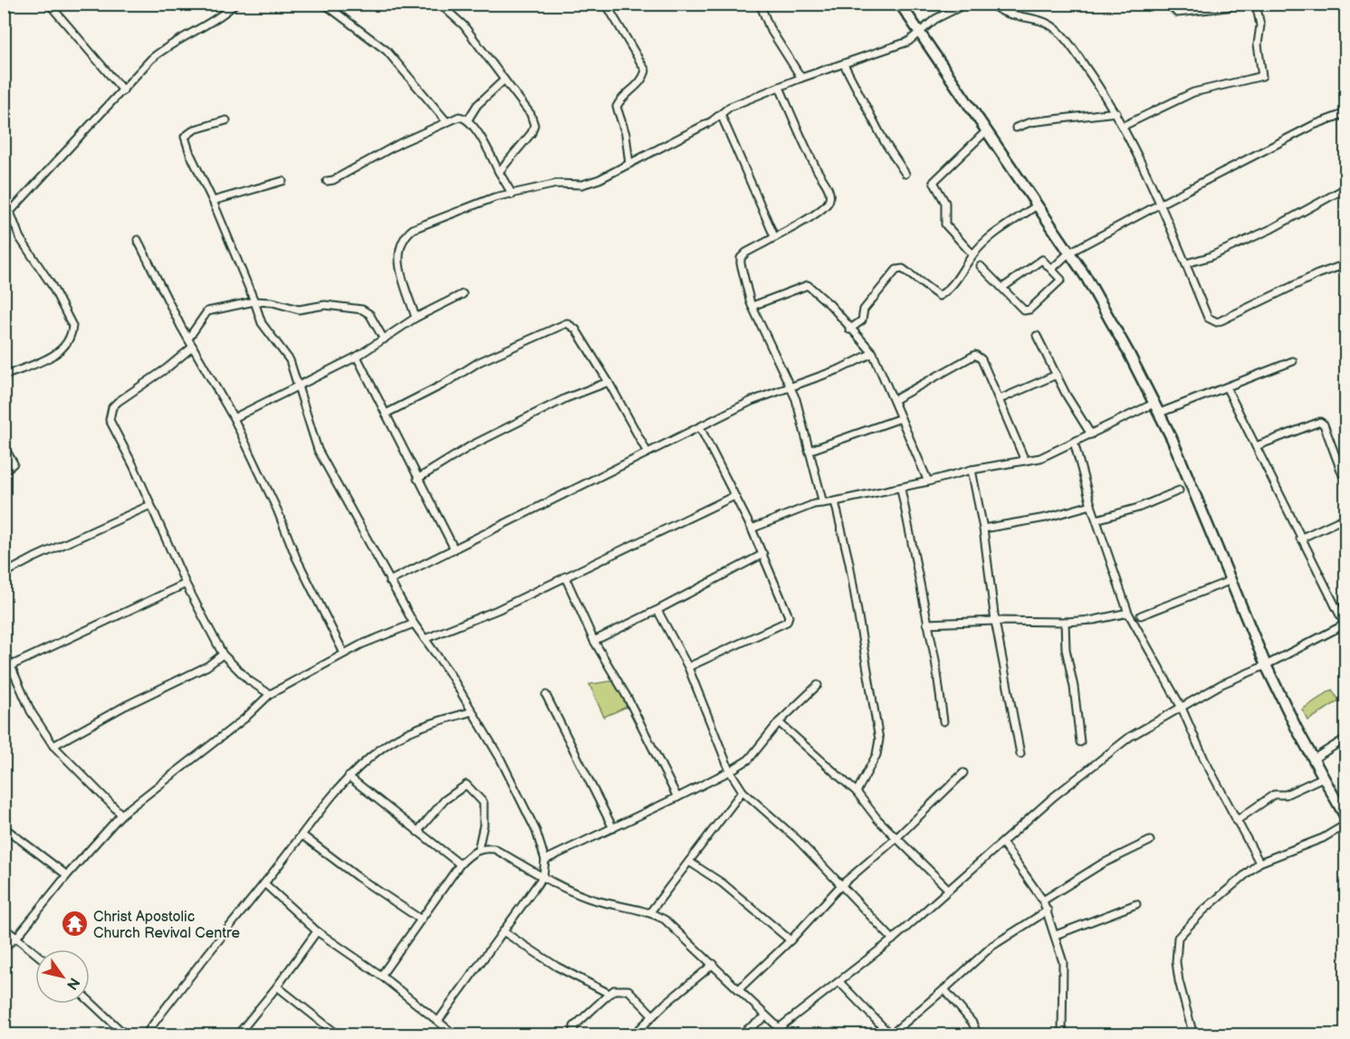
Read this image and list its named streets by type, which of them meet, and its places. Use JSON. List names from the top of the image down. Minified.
{"places":{"temple":["Christ Apostolic Church Revival Centre"]},"north":"bottom right"}
